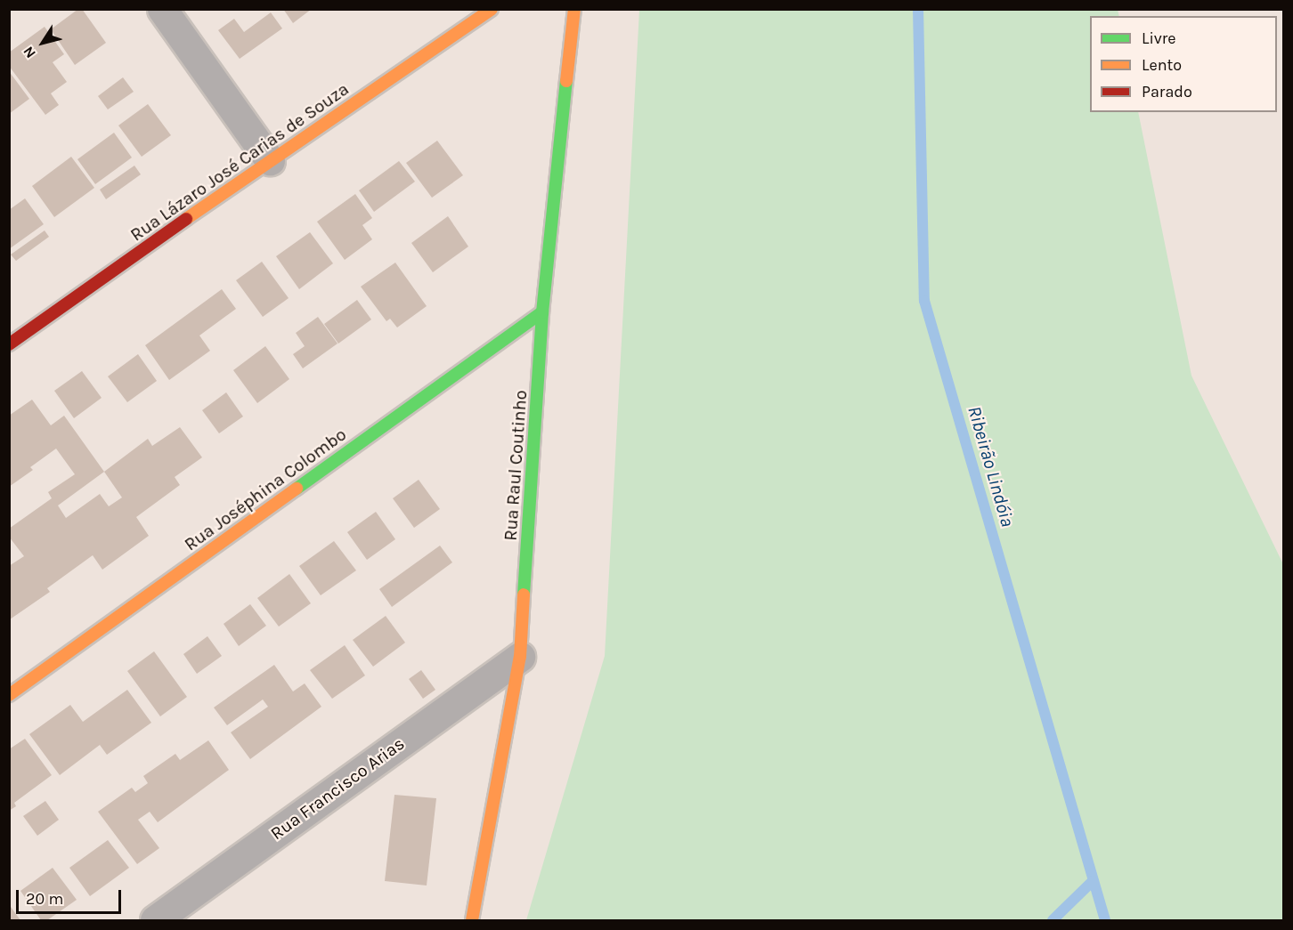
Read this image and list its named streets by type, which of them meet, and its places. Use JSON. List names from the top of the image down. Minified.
{"streets":{"street":["Rua Lázaro José Carias de Souza","Rua Raul Coutinho","Rua Joséphina Colombo","Rua Francisco Arias"]},"crossings":[["Rua Raul Coutinho","Rua Joséphina Colombo"],["Rua Raul Coutinho","Rua Francisco Arias"]],"water":["Ribeirão Lindóia"],"legend":["Livre","Lento","Parado"],"scale_bar":"20 m","north":"bottom left"}
